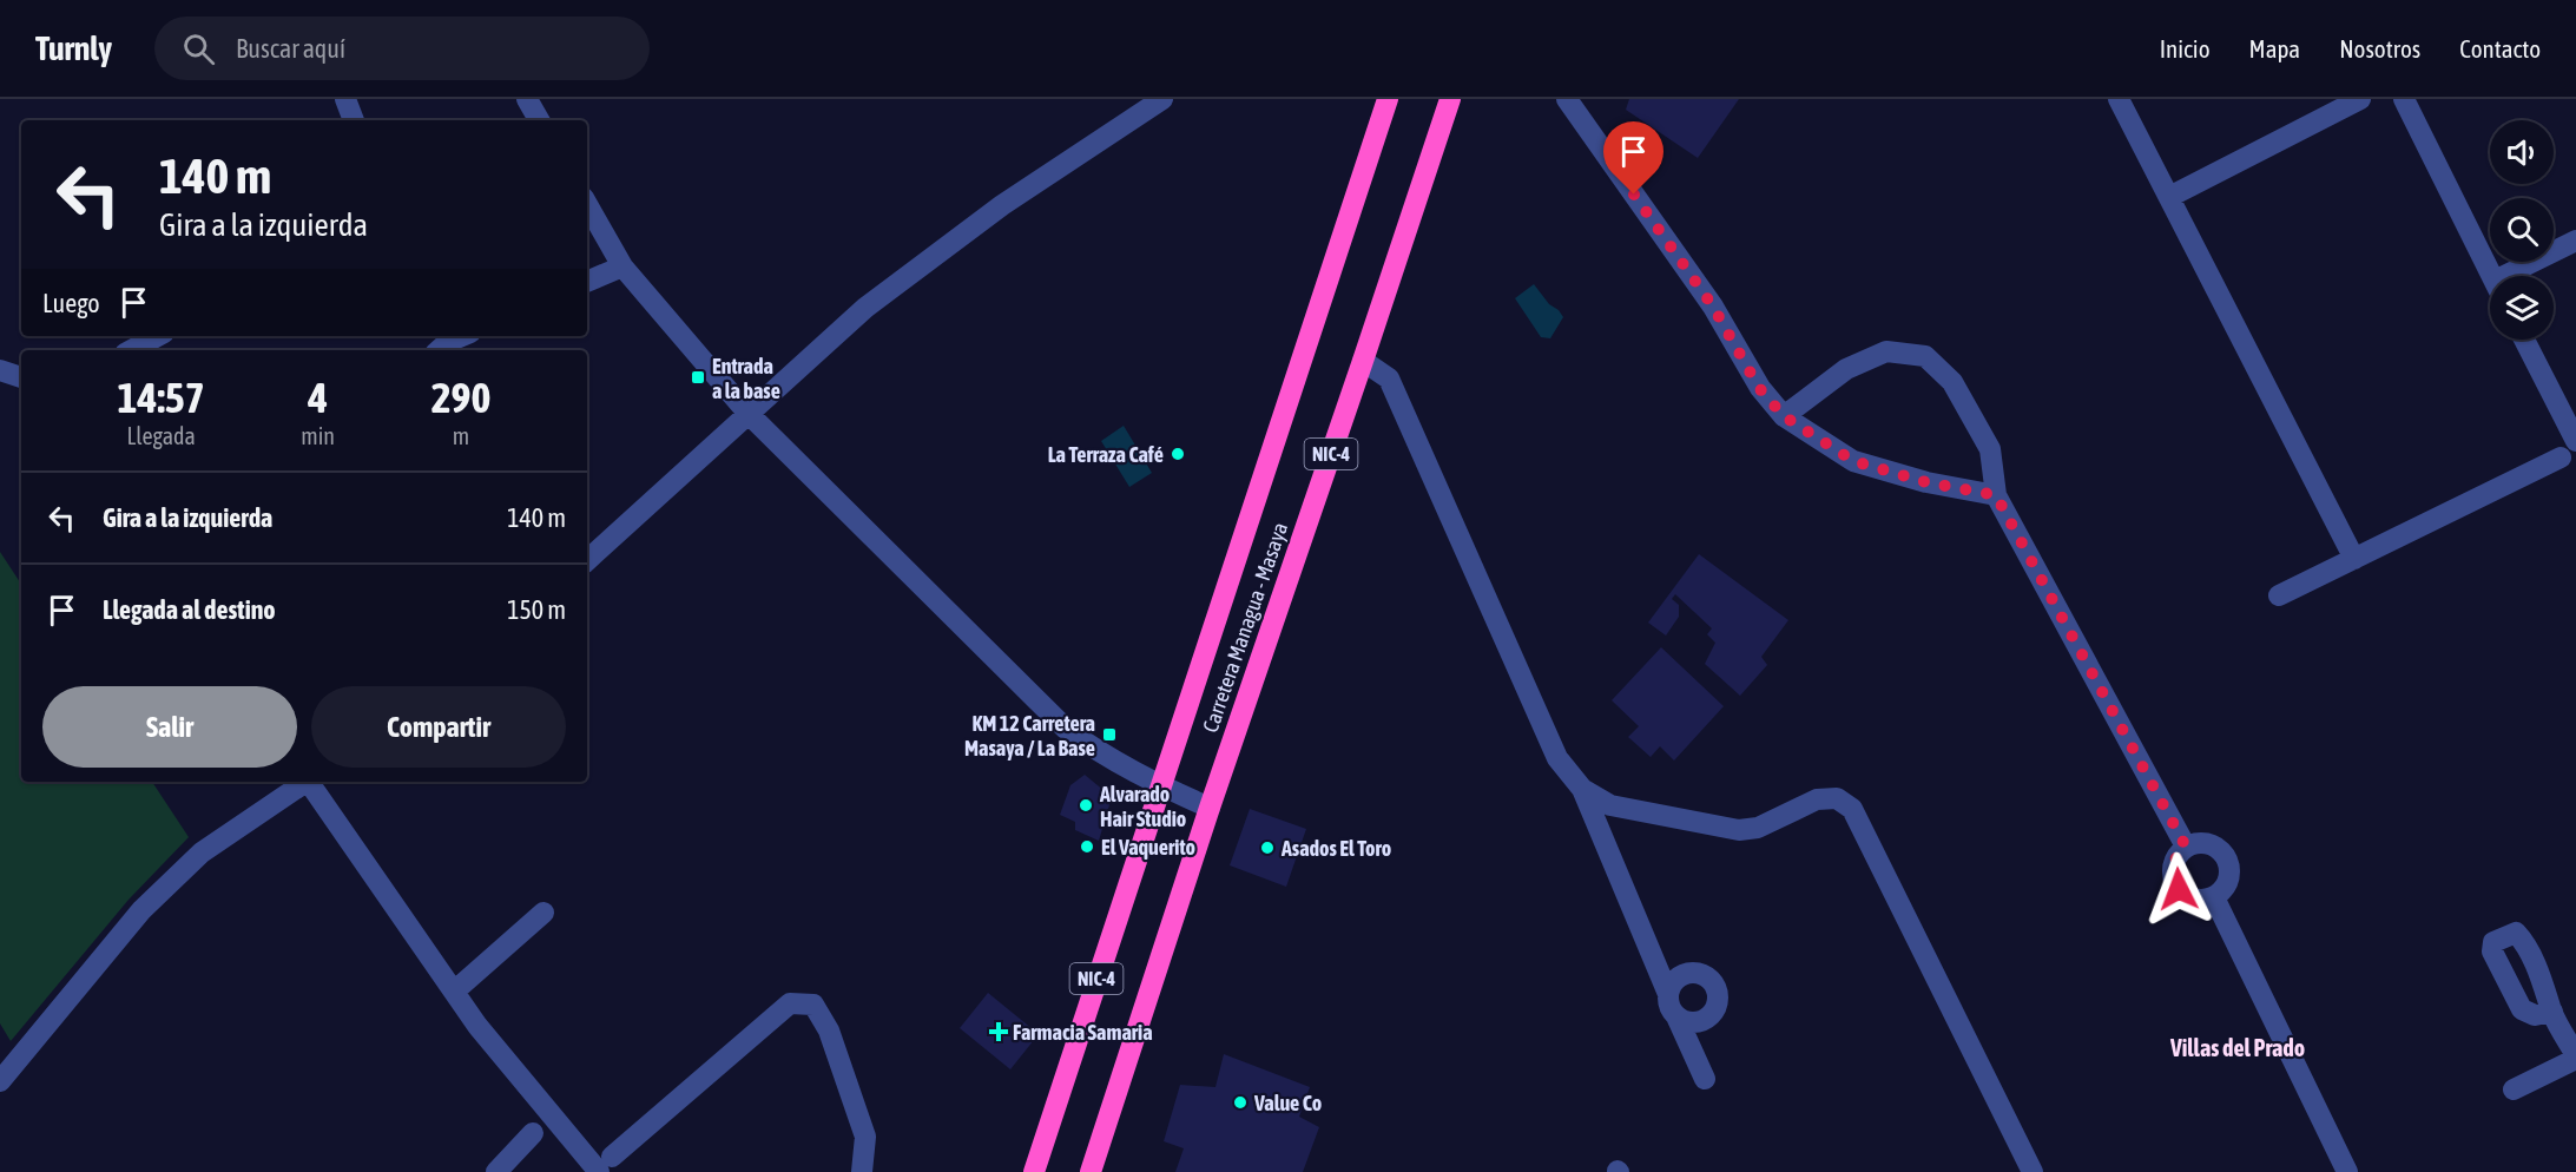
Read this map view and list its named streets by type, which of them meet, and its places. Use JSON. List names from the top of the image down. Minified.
{"streets":{"highway":["NIC-4","Carretera Managua - Masaya"]},"districts":["Villas del Prado"],"places":{"transit":["Entrada a la base","KM 12 Carretera Masaya / La Base"],"other":["La Terraza Café","Alvarado Hair Studio","El Vaquerito","Asados El Toro","Value Co"],"health":["Farmacia Samaria"]},"page":{"header":"Turnly","search":"Buscar aquí","nav":["Inicio","Mapa","Nosotros","Contacto"],"turn":["140 m","Gira a la izquierda"],"then":"Luego","eta":["14:57","Llegada","4","min","290","m"],"list":[{"name":"Gira a la izquierda","value":"140 m"},{"name":"Llegada al destino","value":"150 m"}],"buttons":["Salir","Compartir"]}}
